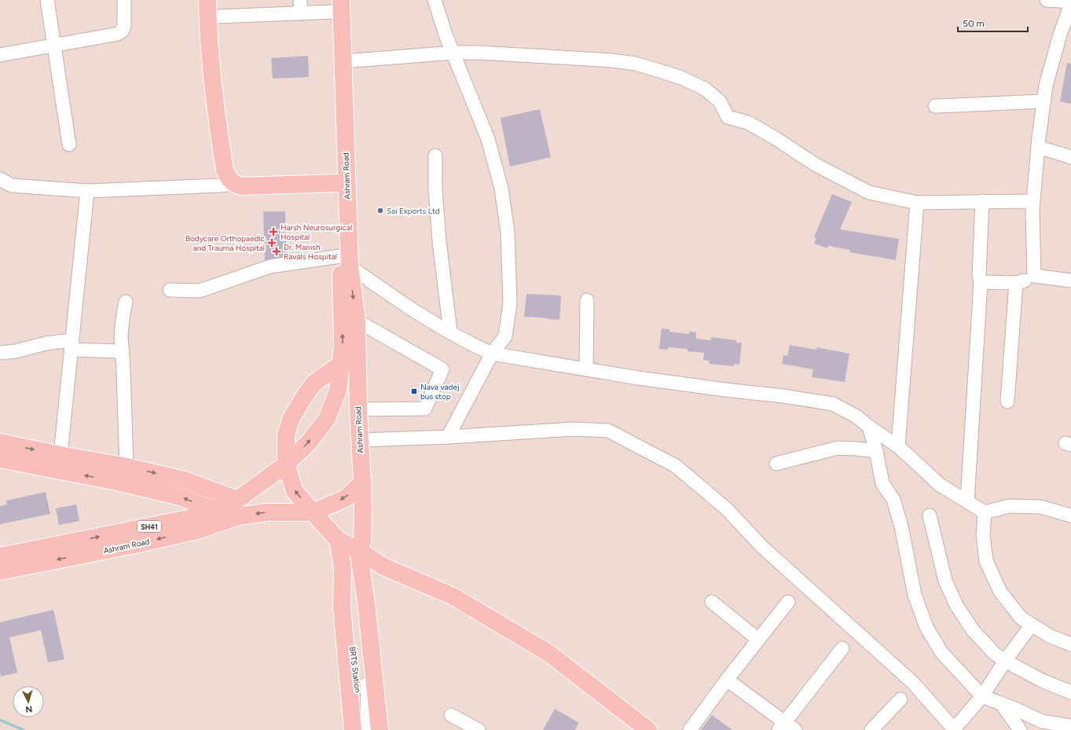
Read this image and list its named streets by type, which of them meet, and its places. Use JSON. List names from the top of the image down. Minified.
{"streets":{"main road":["Ashram Road","SH41"],"street":["BRTS Station"]},"places":{"other":["Sai Exports Ltd"],"health":["Harsh Neurosurgical Hospital","Bodycare Orthopaedic and Trauma Hospital","Dr. Manish Ravals Hospital"],"transit":["Nava vadej bus stop"]},"scale_bar":"50 m","north":"bottom"}
